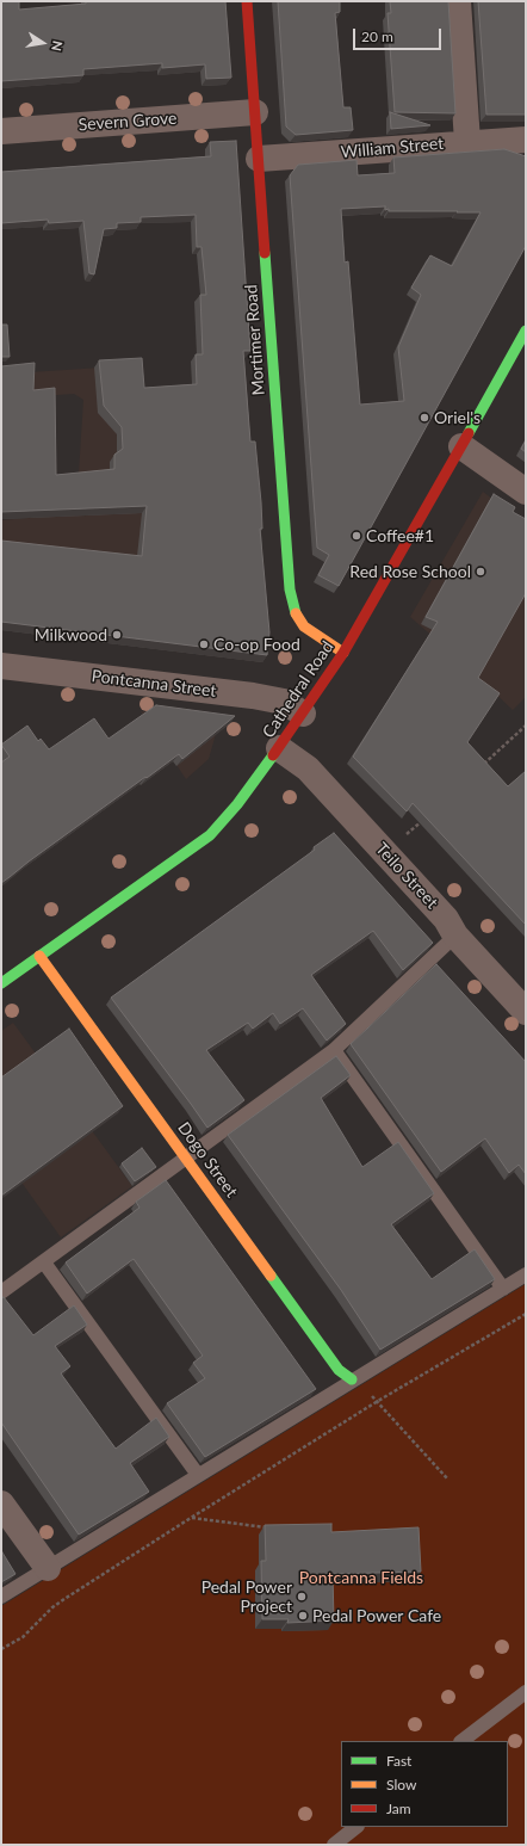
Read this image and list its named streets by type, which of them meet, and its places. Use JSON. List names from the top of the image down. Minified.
{"streets":{"street":["Severn Grove","William Street","Mortimer Road","Pontcanna Street","Cathedral Road","Teilo Street","Dogo Street"]},"crossings":[["Severn Grove","Mortimer Road"],["William Street","Mortimer Road"],["Mortimer Road","Cathedral Road"],["Pontcanna Street","Cathedral Road"],["Cathedral Road","Teilo Street"],["Cathedral Road","Dogo Street"]],"parks":["Pontcanna Fields"],"places":["Oriel's","Coffee#1","Red Rose School","Milkwood","Co-op Food","Pedal Power Project","Pedal Power Cafe"],"legend":["Fast","Slow","Jam"],"scale_bar":"20 m","north":"right"}
